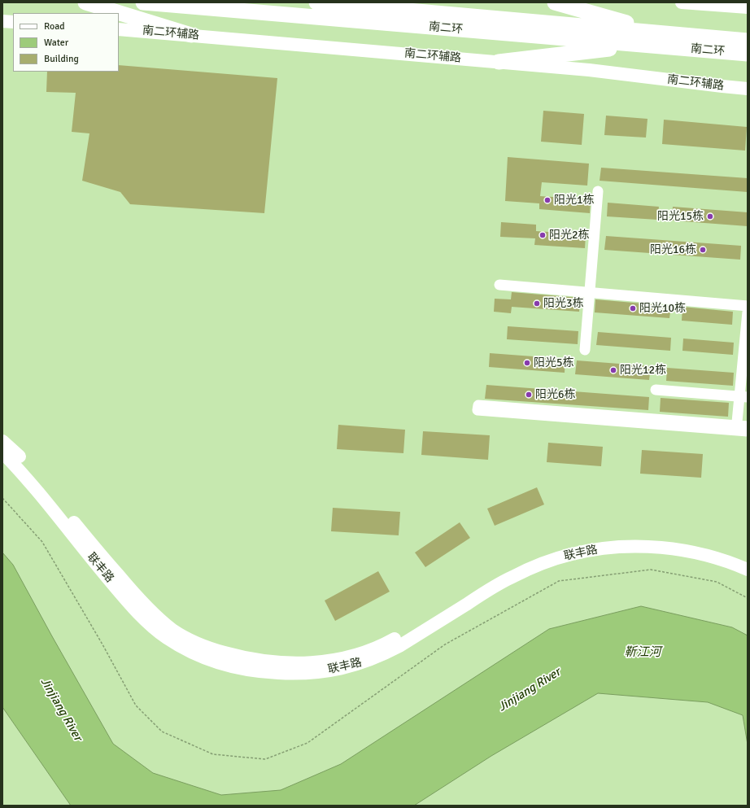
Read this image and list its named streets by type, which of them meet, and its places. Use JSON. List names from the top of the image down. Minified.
{"streets":{"highway":["南二环"],"main road":["南二环辅路","联丰路"]},"water":["靳江河","Jinjiang River"],"places":["阳光1栋","阳光15栋","阳光2栋","阳光16栋","阳光3栋","阳光10栋","阳光5栋","阳光12栋","阳光6栋"],"legend":["Road","Water","Building"]}
